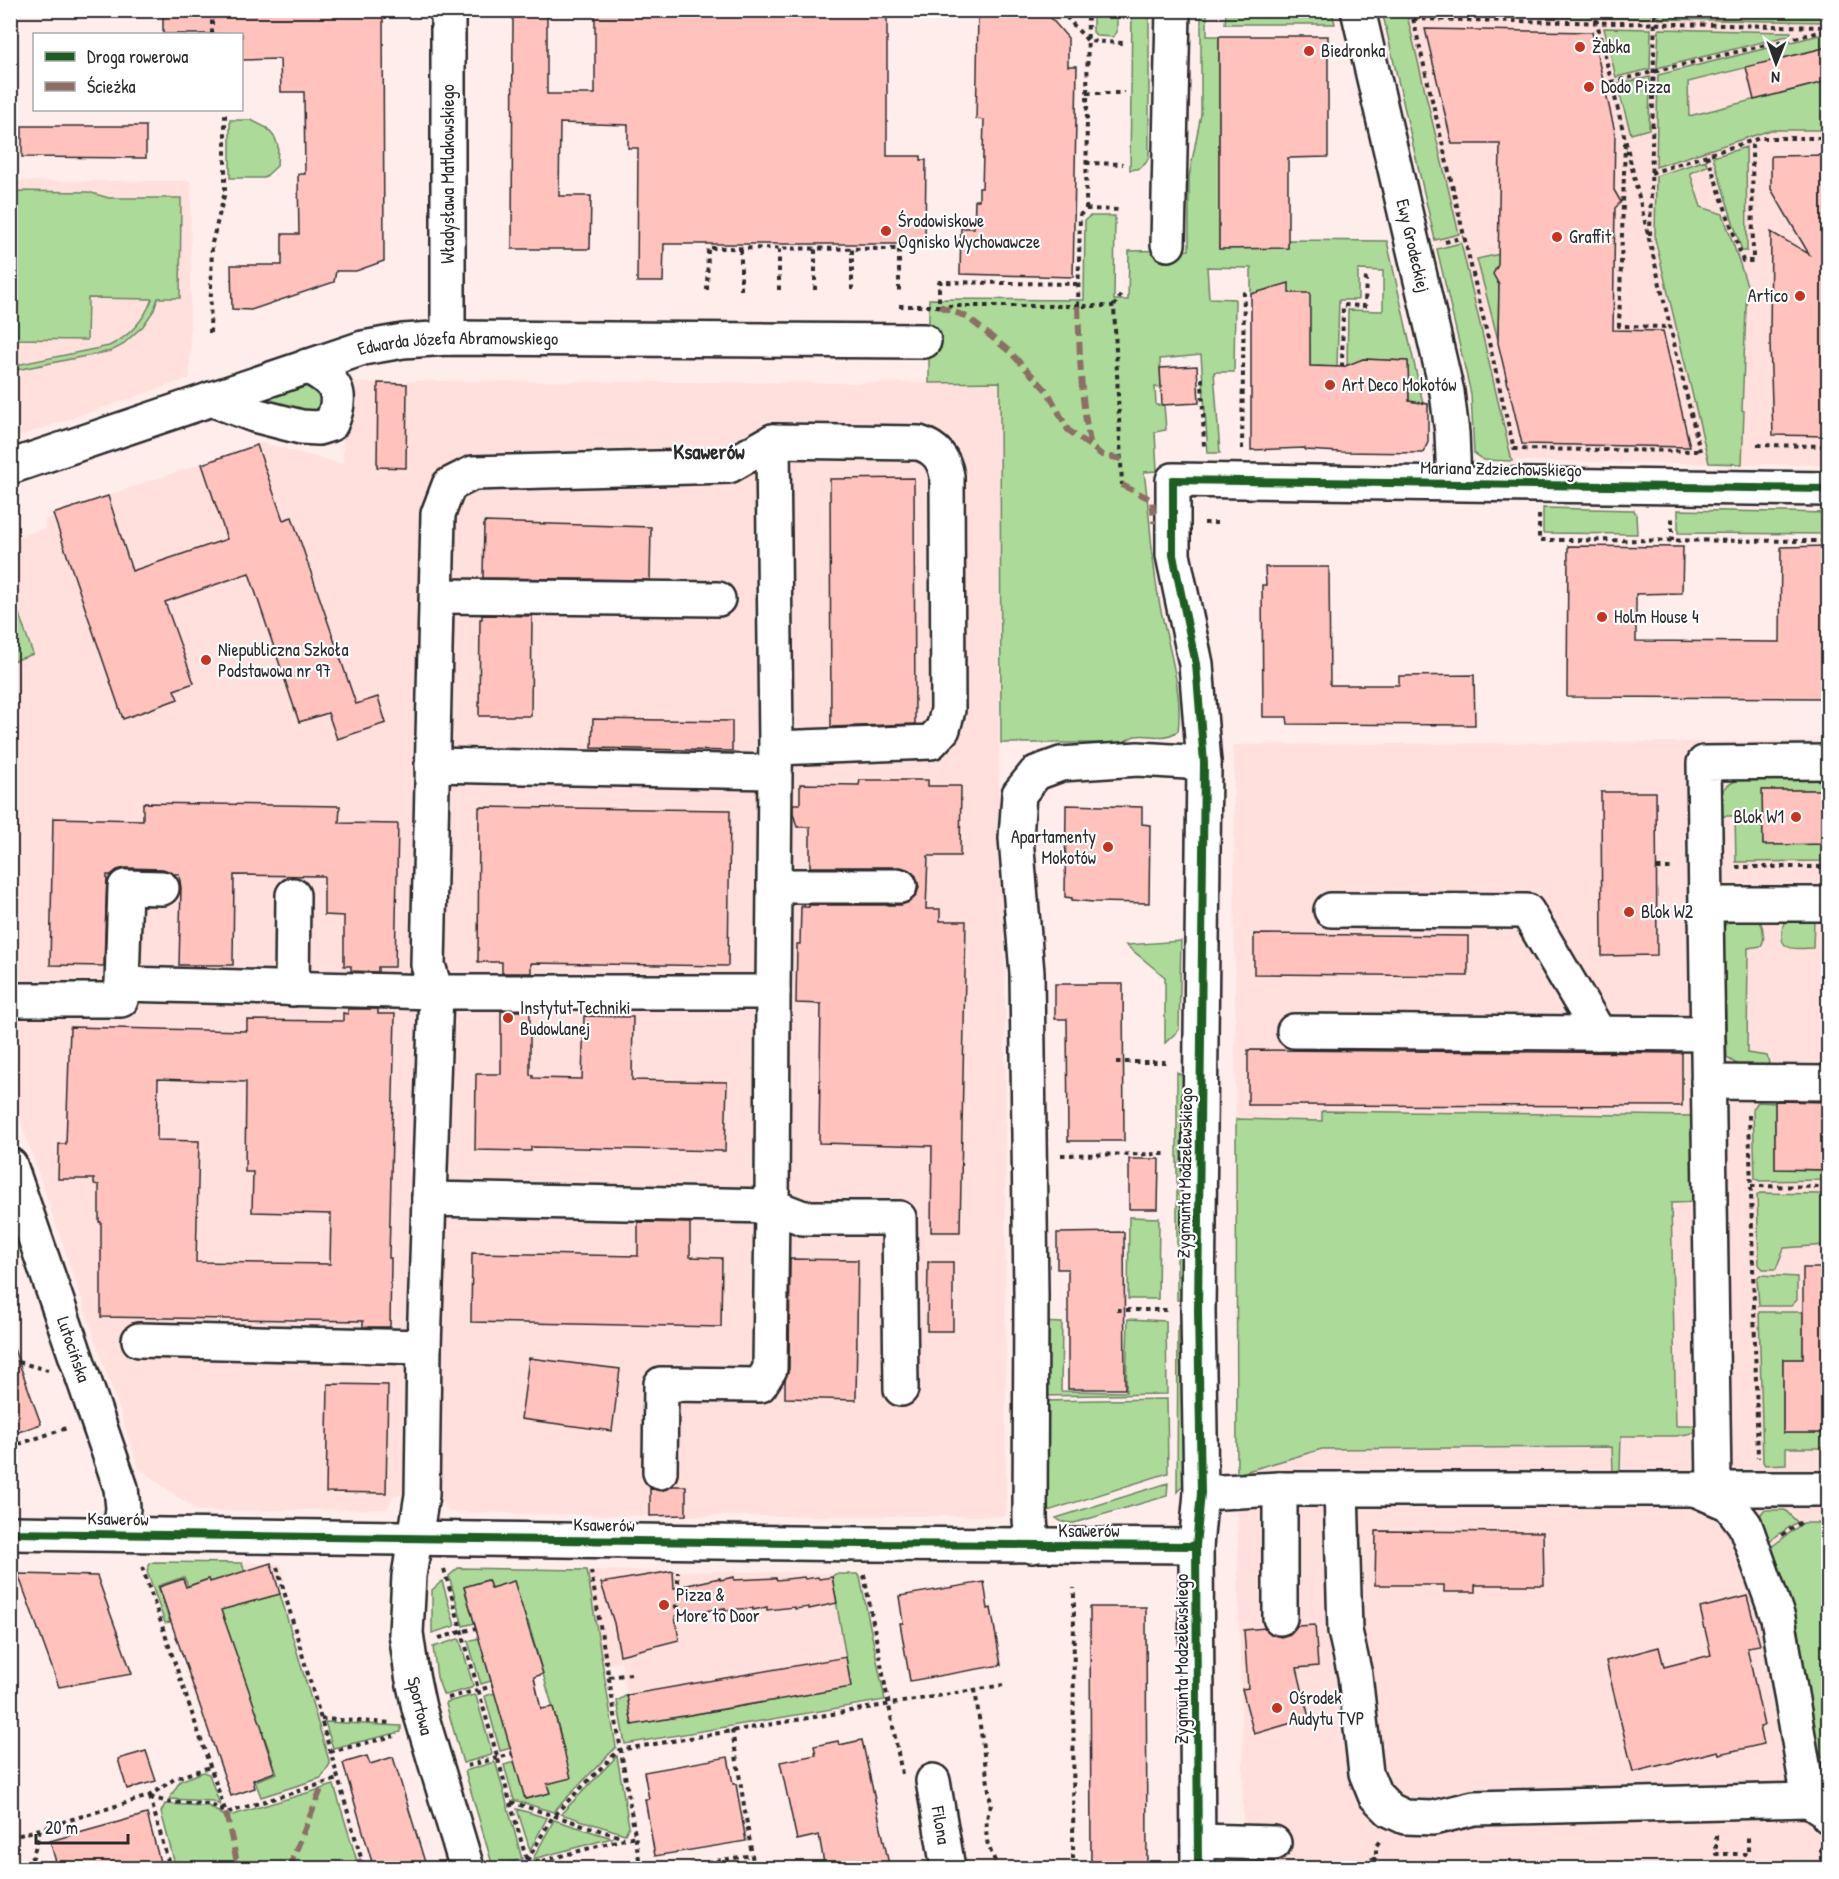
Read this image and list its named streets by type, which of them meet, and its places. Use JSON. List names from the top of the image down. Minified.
{"streets":{"street":["Władysława Matlakowskiego","Ewy Grodeckiej","Edwarda Józefa Abramowskiego","Mariana Zdziechowskiego","Zygmunta Modzelewskiego","Lutocińska","Ksawerów","Sportowa","Filona"]},"crossings":[["Władysława Matlakowskiego","Edwarda Józefa Abramowskiego"],["Ewy Grodeckiej","Mariana Zdziechowskiego"],["Mariana Zdziechowskiego","Zygmunta Modzelewskiego"],["Zygmunta Modzelewskiego","Ksawerów"],["Lutocińska","Ksawerów"],["Ksawerów","Sportowa"]],"districts":["Ksawerów"],"places":["Żabka","Biedronka","Dodo Pizza","Środowiskowe Ognisko Wychowawcze","Graffit","Artico","Art Deco Mokotów","Holm House 4","Niepubliczna Szkoła Podstawowa nr 97","Blok W1","Apartamenty Mokotów","Blok W2","Instytut Techniki Budowlanej","Pizza & More to Door","Ośrodek Audytu TVP"],"legend":["Droga rowerowa","Ścieżka"],"scale_bar":"20 m","north":"bottom"}
